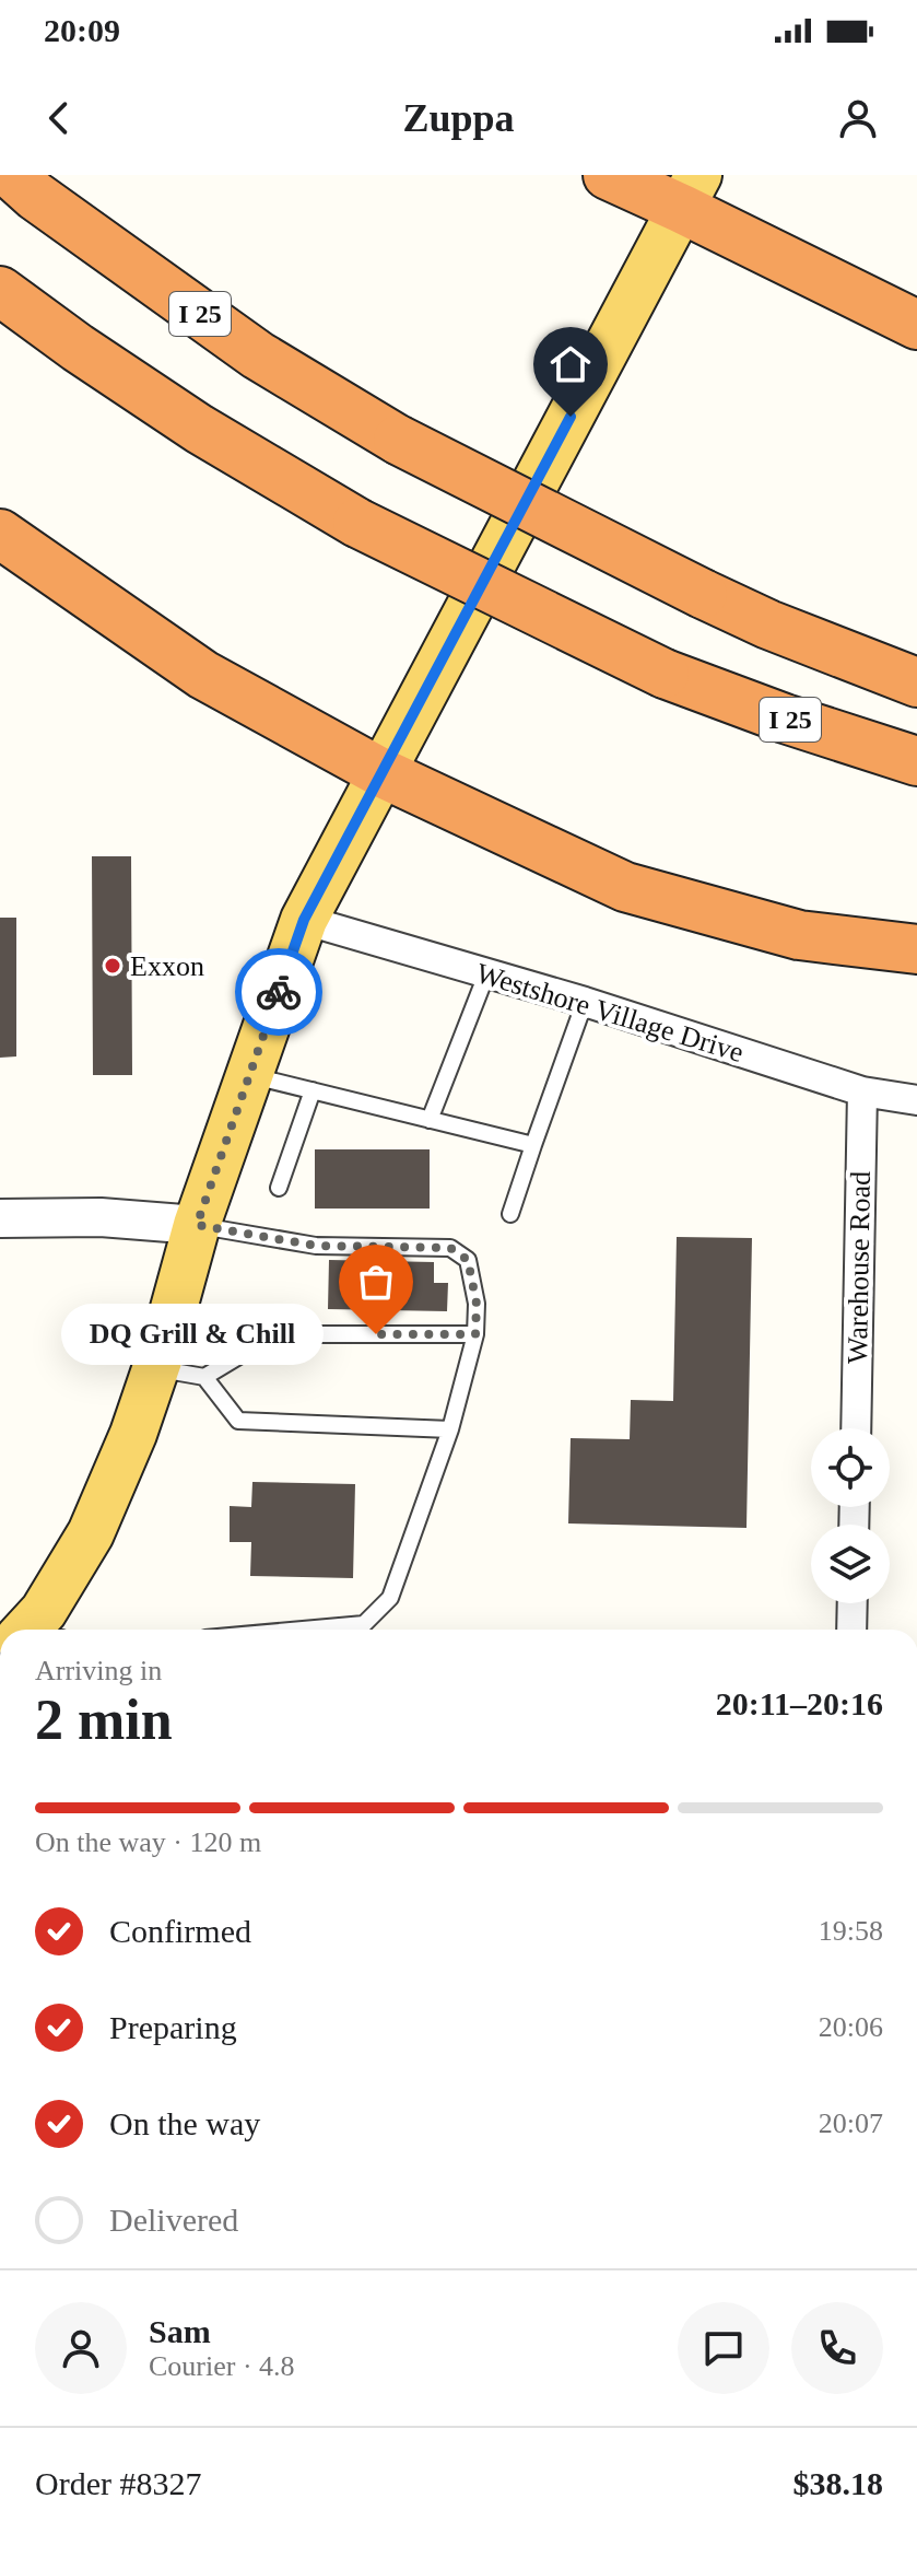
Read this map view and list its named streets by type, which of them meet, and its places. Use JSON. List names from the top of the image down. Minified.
{"streets":{"highway":["I 25"],"street":["Westshore Village Drive","Warehouse Road"]},"crossings":[["Westshore Village Drive","Warehouse Road"]],"places":["Exxon","DQ Grill & Chill"],"page":{"status":"20:09","header":"Zuppa","bubble":"DQ Grill & Chill","heading":["2 min","Arriving in","20:11–20:16"],"panel":["Sam","Courier · 4.8","Order #8327","$38.18"],"bar":"On the way · 120 m","list":[["Confirmed","19:58"],["Preparing","20:06"],["On the way","20:07"],"Delivered"]}}
